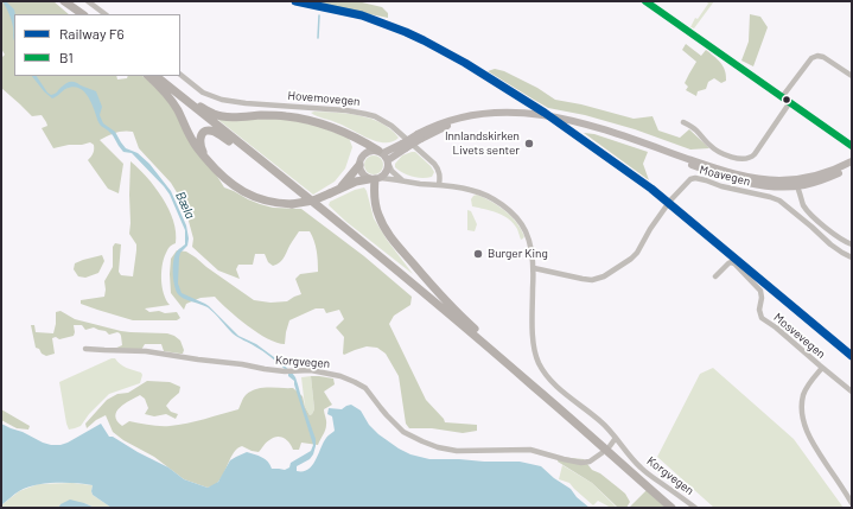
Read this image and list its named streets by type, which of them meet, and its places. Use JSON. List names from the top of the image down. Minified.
{"streets":{"street":["Hovemovegen","Moavegen","Mosvevegen","Korgvegen"]},"crossings":[["Hovemovegen","Korgvegen"],["Moavegen","Korgvegen"]],"water":["Bæla"],"places":["Innlandskirken Livets senter","Burger King"],"lines":["rail line F6","transit line B1"],"legend":["Railway F6","B1"]}
